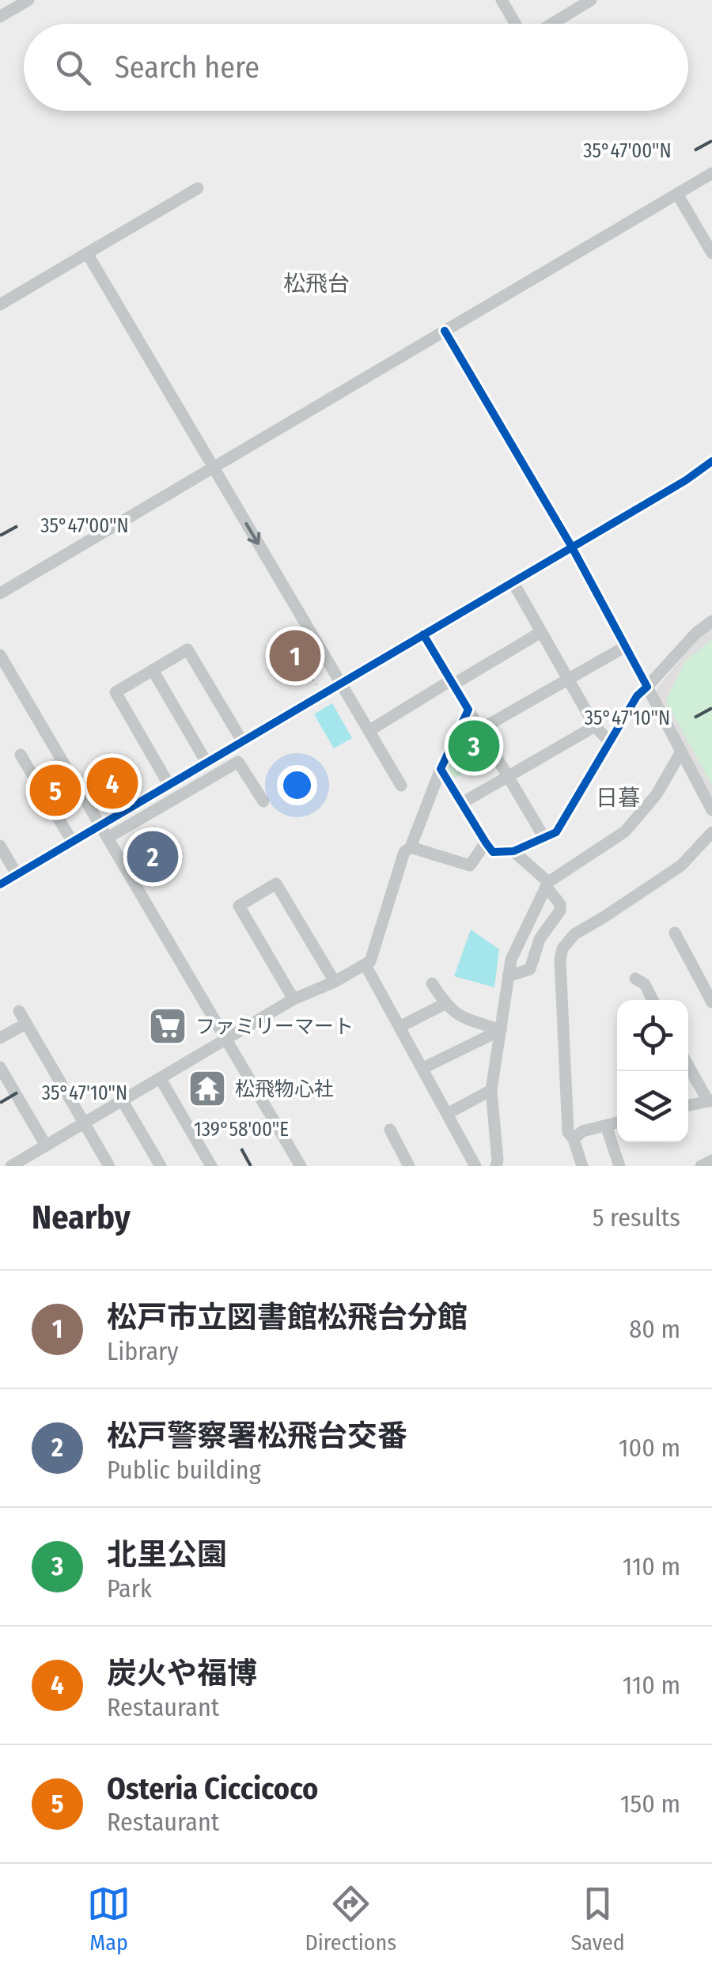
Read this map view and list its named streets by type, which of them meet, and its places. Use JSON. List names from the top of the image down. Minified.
{"districts":["松飛台","日暮"],"places":{"supermarket":["ファミリーマート"],"temple":["松飛物心社"]},"page":{"search":"Search here","pins":["1","3","4","5","2"],"heading":["Nearby","5 results"],"list":[{"mark":"1","name":"松戸市立図書館松飛台分館","note":"Library","value":"80 m"},{"mark":"2","name":"松戸警察署松飛台交番","note":"Public building","value":"100 m"},{"mark":"3","name":"北里公園","note":"Park","value":"110 m"},{"mark":"4","name":"炭火や福博","note":"Restaurant","value":"110 m"},{"mark":"5","name":"Osteria Ciccicoco","note":"Restaurant","value":"150 m"}],"nav":["Map","Directions","Saved"]},"coordinates":["35°47'00\"N","35°47'10\"N","139°58'00\"E"]}
